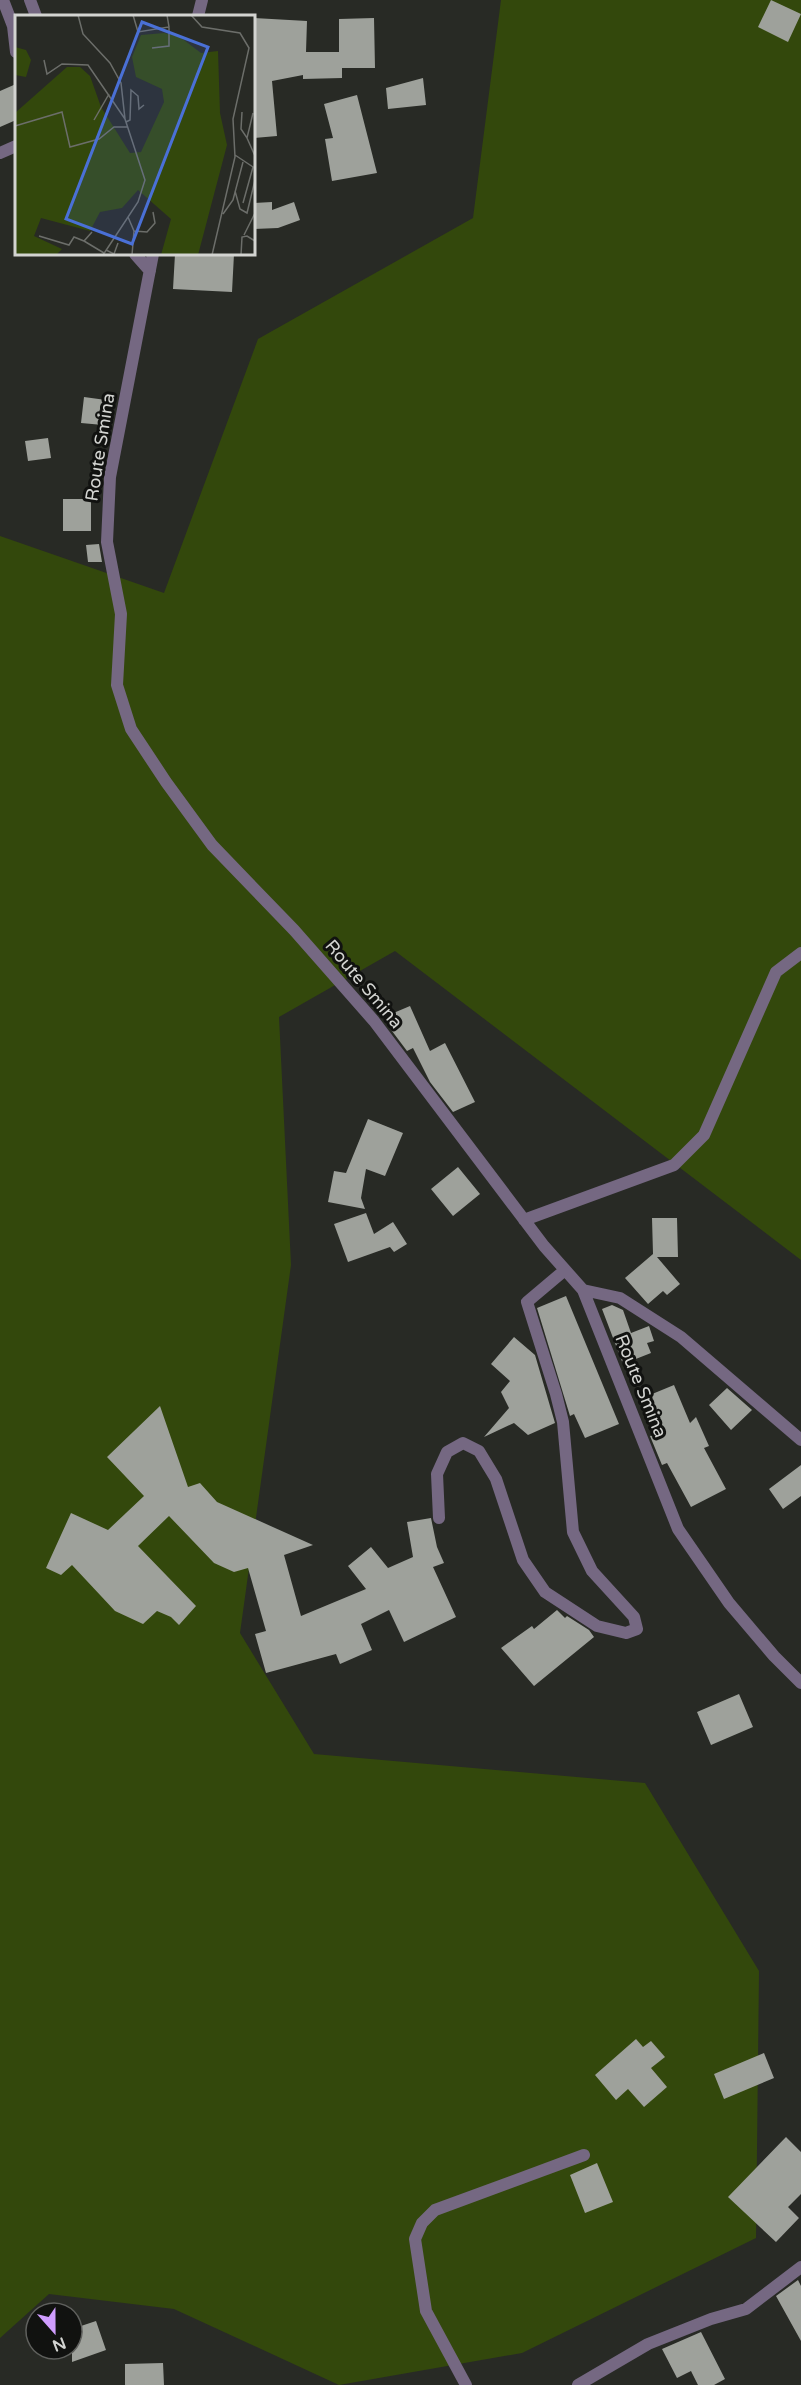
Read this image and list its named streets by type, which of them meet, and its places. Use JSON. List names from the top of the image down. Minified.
{"streets":{"street":["Route Smina"]},"north":"bottom"}
